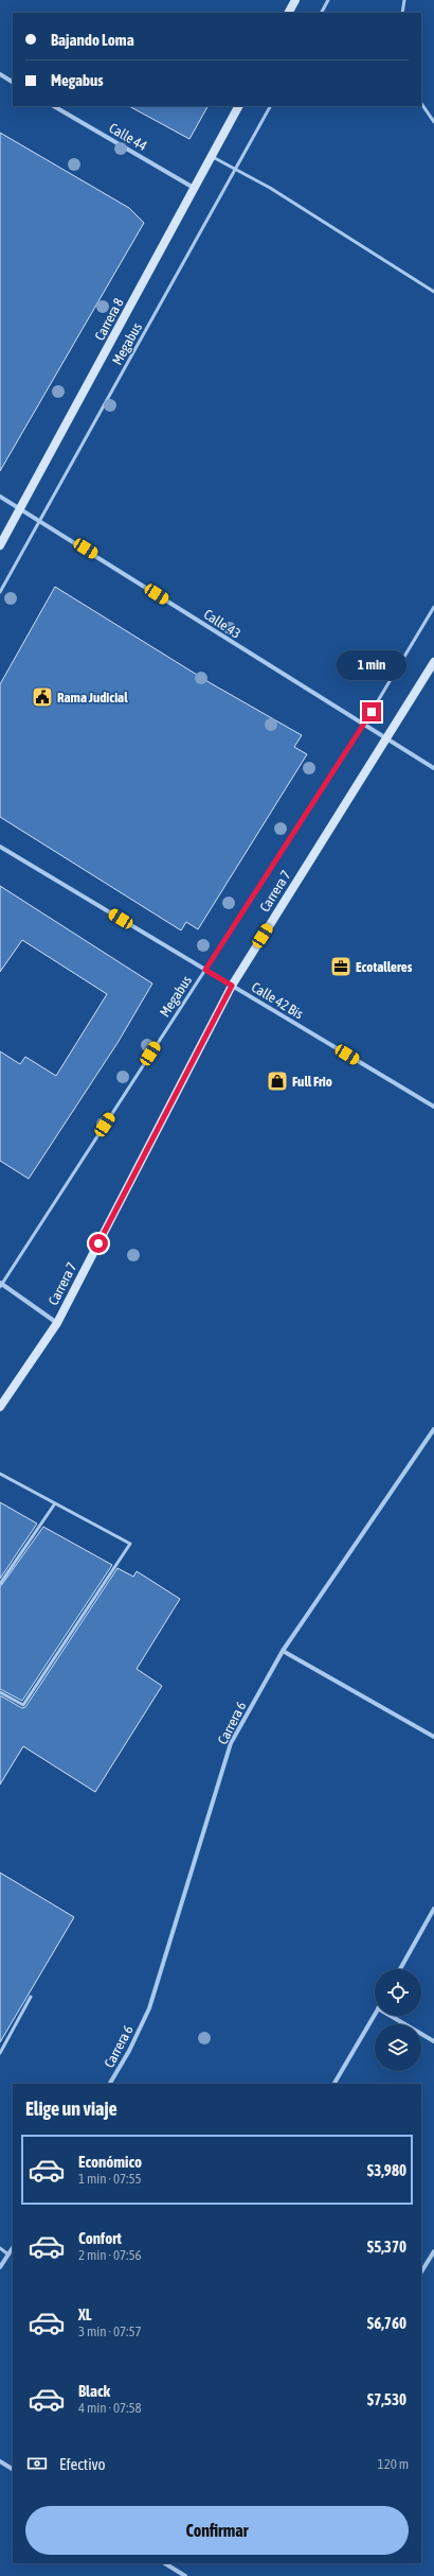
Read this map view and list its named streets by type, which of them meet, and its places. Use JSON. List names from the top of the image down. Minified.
{"streets":{"main road":["Carrera 8","Carrera 7"],"street":["Calle 44","Calle 43","Calle 42 Bis","Carrera 6"],"lane":["Megabus"]},"crossings":[["Calle 44","Carrera 8"],["Carrera 8","Calle 43"],["Megabus","Calle 43"],["Megabus","Calle 42 Bis"],["Calle 43","Carrera 7"],["Carrera 7","Calle 42 Bis"]],"places":{"public building":["Rama Judicial"],"office":["Ecotalleres"],"shop":["Full Frio"]},"page":{"banner":["Bajando Loma","Megabus"],"bubble":"1 min","heading":"Elige un viaje","list":[{"name":"Económico","note":"1 min · 07:55","value":"$3,980"},{"name":"Confort","note":"2 min · 07:56","value":"$5,370"},{"name":"XL","note":"3 min · 07:57","value":"$6,760"},{"name":"Black","note":"4 min · 07:58","value":"$7,530"}],"pay":["Efectivo","120 m"],"buttons":"Confirmar"}}
